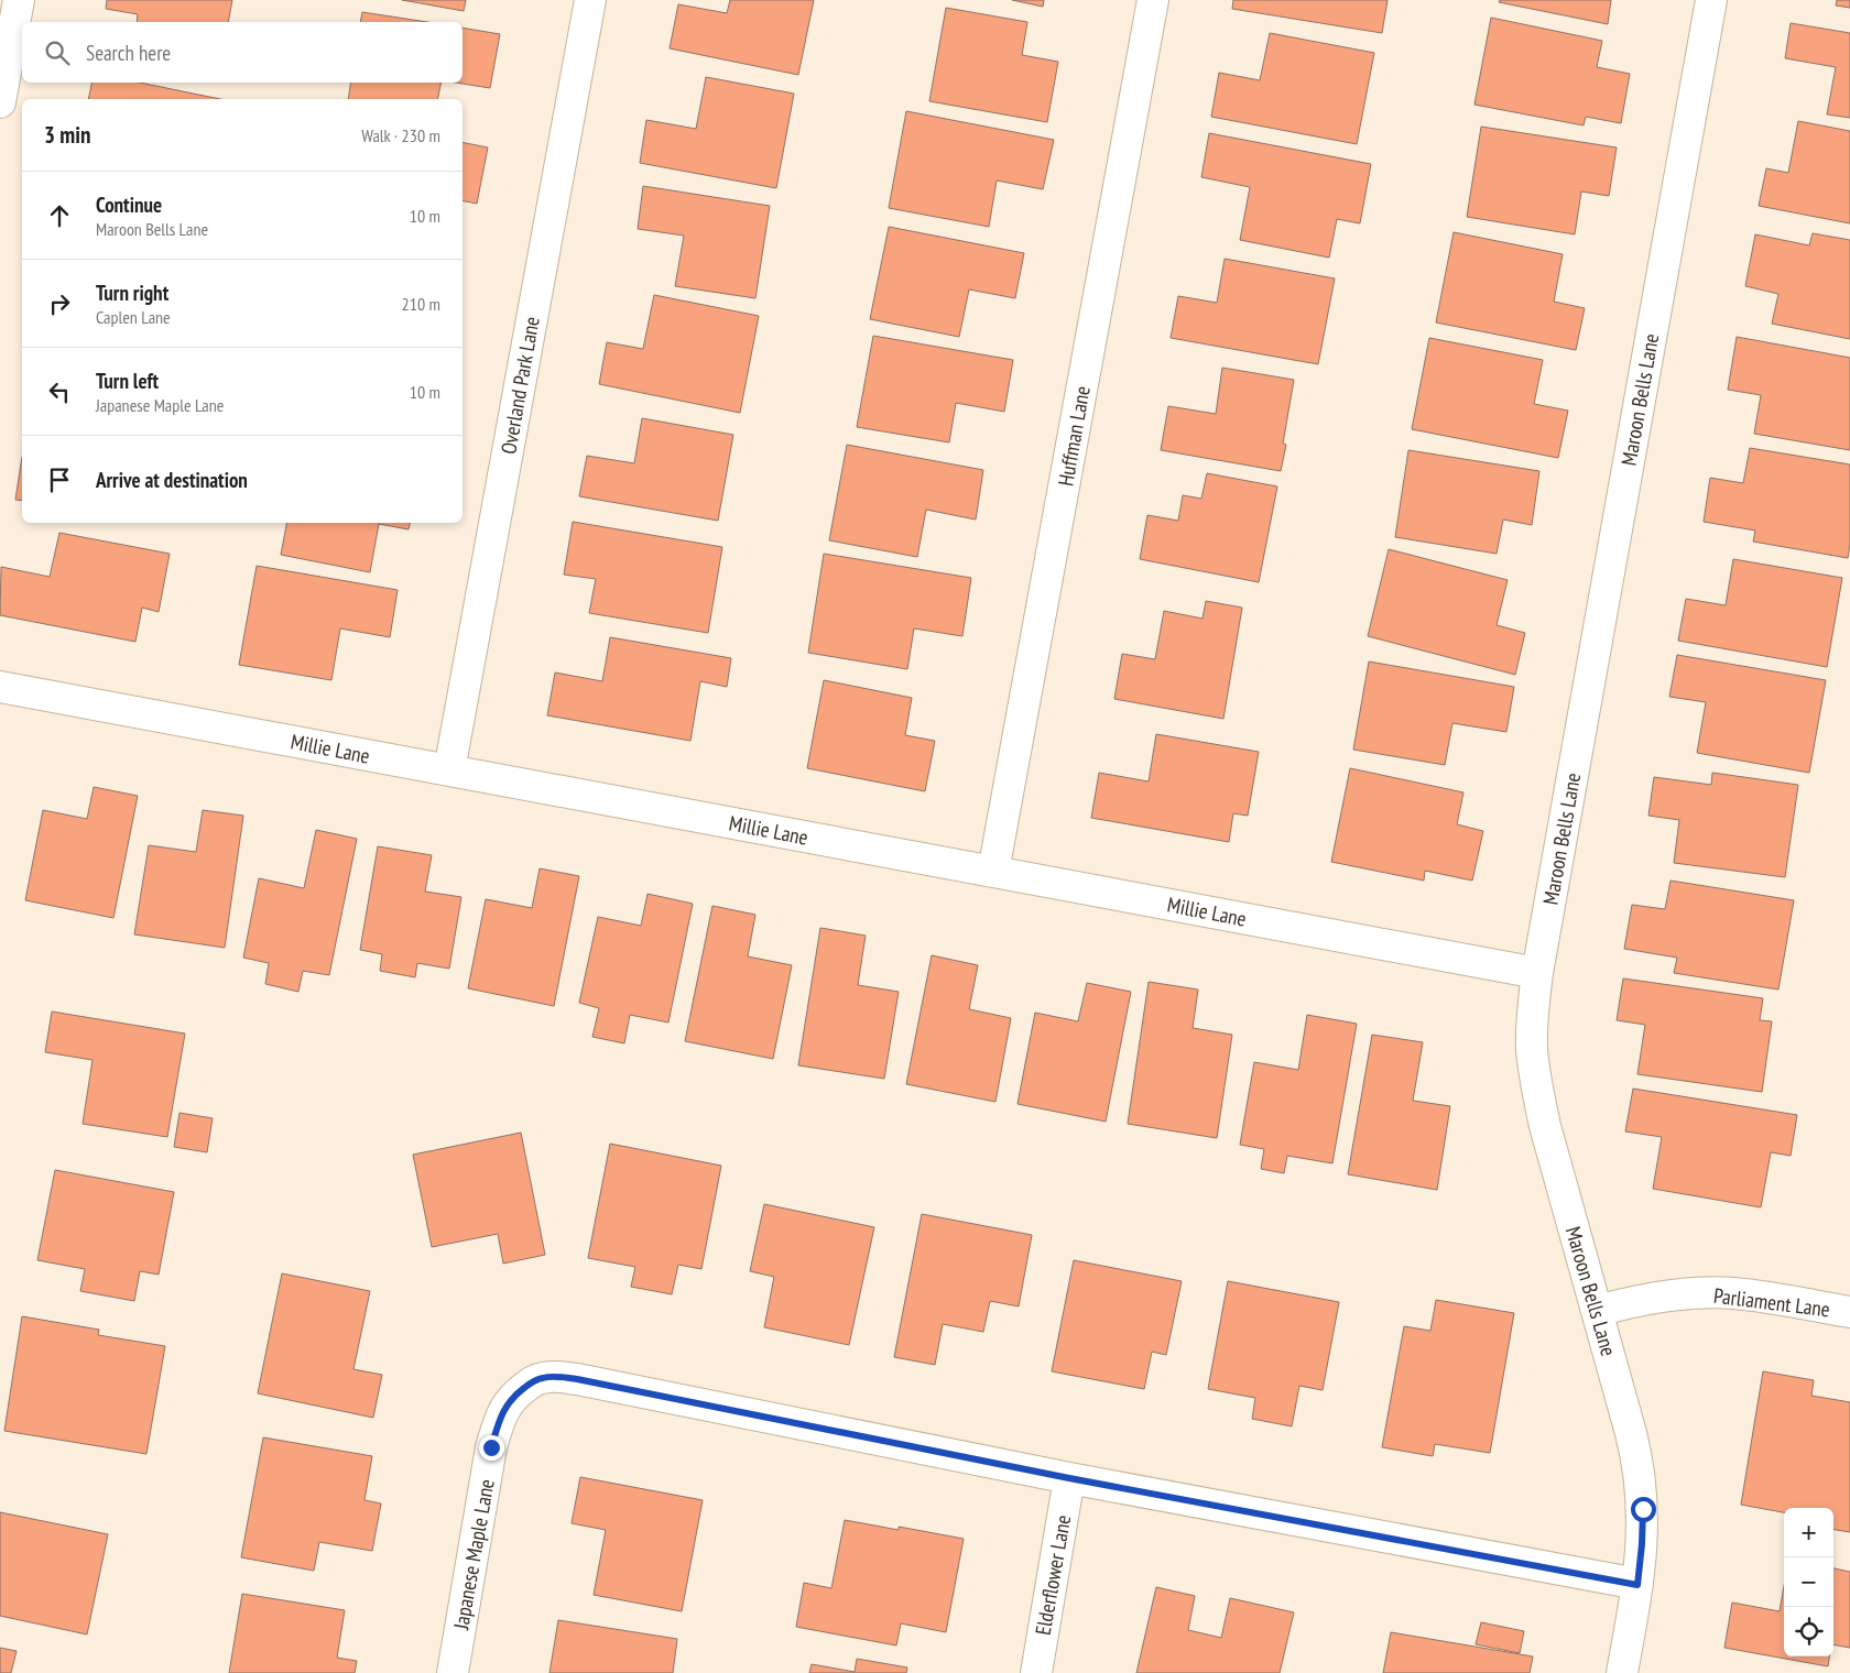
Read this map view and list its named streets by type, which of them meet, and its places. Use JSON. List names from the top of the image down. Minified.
{"streets":{"street":["Overland Park Lane","Maroon Bells Lane","Huffman Lane","Millie Lane","Parliament Lane","Japanese Maple Lane","Elderflower Lane"]},"crossings":[["Overland Park Lane","Millie Lane"],["Maroon Bells Lane","Millie Lane"],["Maroon Bells Lane","Parliament Lane"],["Huffman Lane","Millie Lane"],["Japanese Maple Lane","Elderflower Lane"]],"page":{"search":"Search here","heading":["3 min","Walk · 230 m"],"list":[["Continue","Maroon Bells Lane","10 m"],["Turn right","Caplen Lane","210 m"],["Turn left","Japanese Maple Lane","10 m"],"Arrive at destination"],"map_buttons":["+","−"]}}
